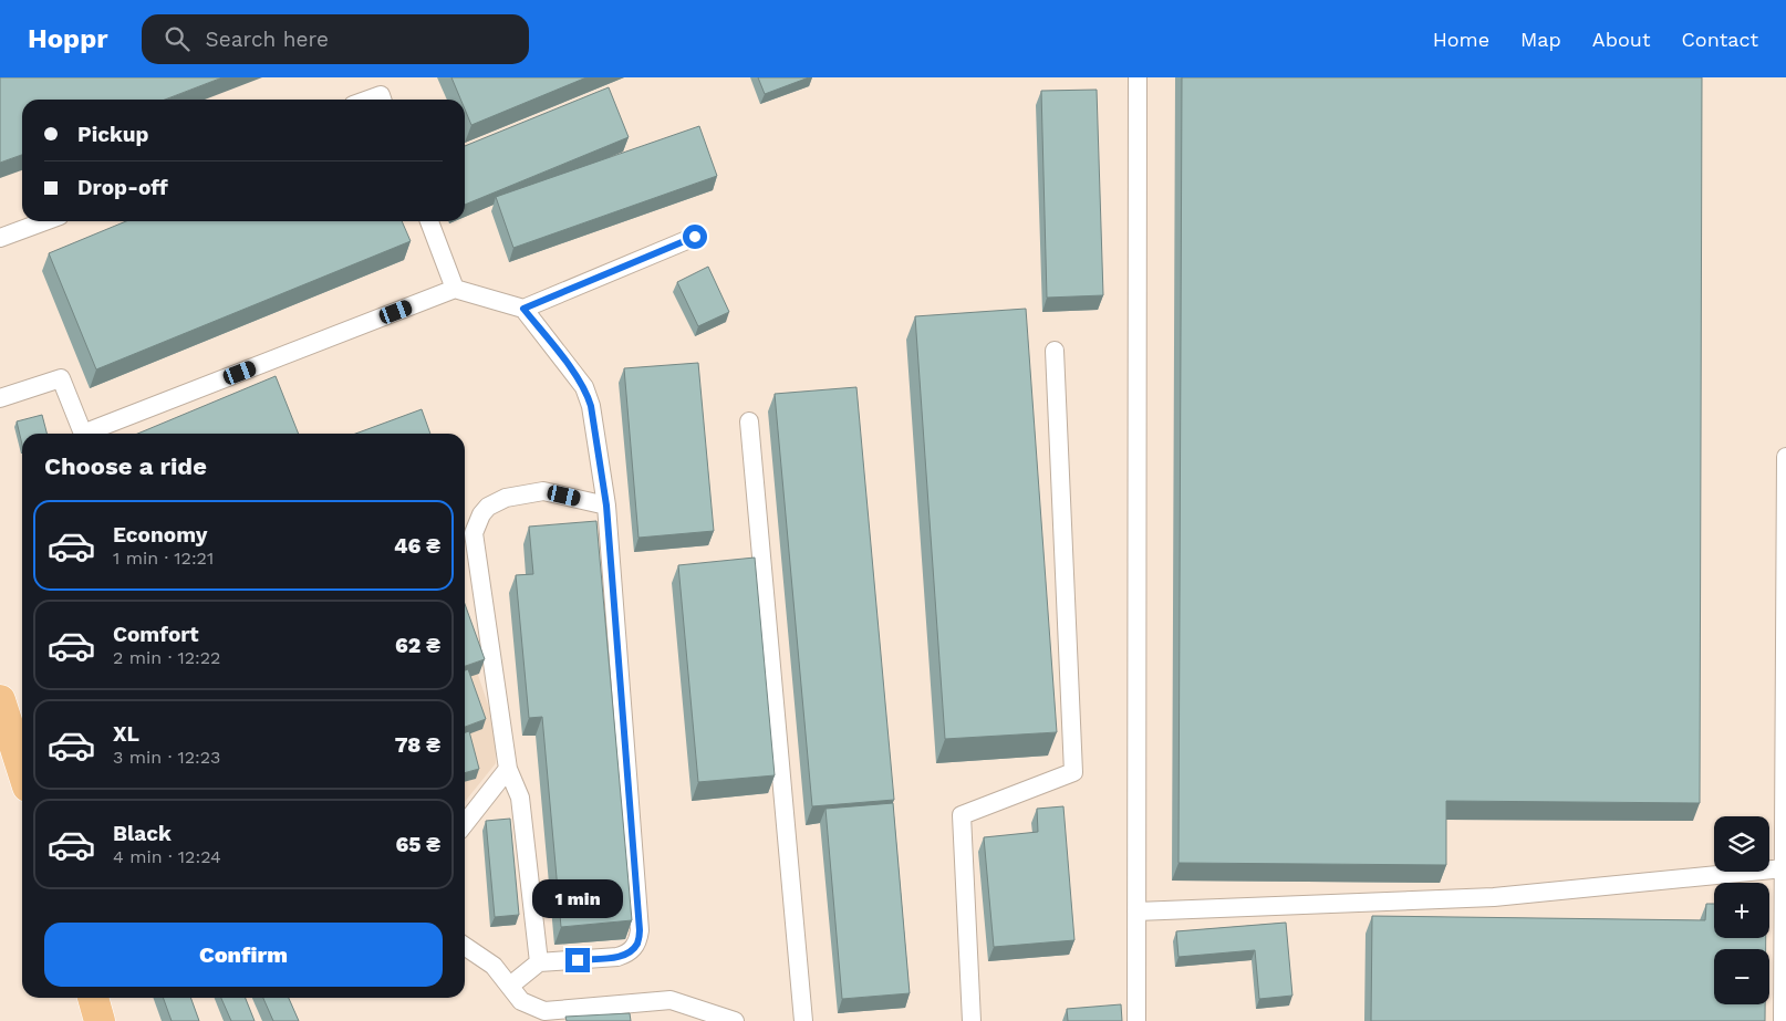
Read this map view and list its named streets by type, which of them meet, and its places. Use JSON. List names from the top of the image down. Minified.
{"page":{"header":"Hoppr","search":"Search here","nav":["Home","Map","About","Contact"],"banner":["Pickup","Drop-off"],"heading":"Choose a ride","list":[{"name":"Economy","note":"1 min · 12:21","value":"46 ₴"},{"name":"Comfort","note":"2 min · 12:22","value":"62 ₴"},{"name":"XL","note":"3 min · 12:23","value":"78 ₴"},{"name":"Black","note":"4 min · 12:24","value":"65 ₴"}],"map_buttons":["+","−"],"bubble":"1 min","buttons":"Confirm"}}
